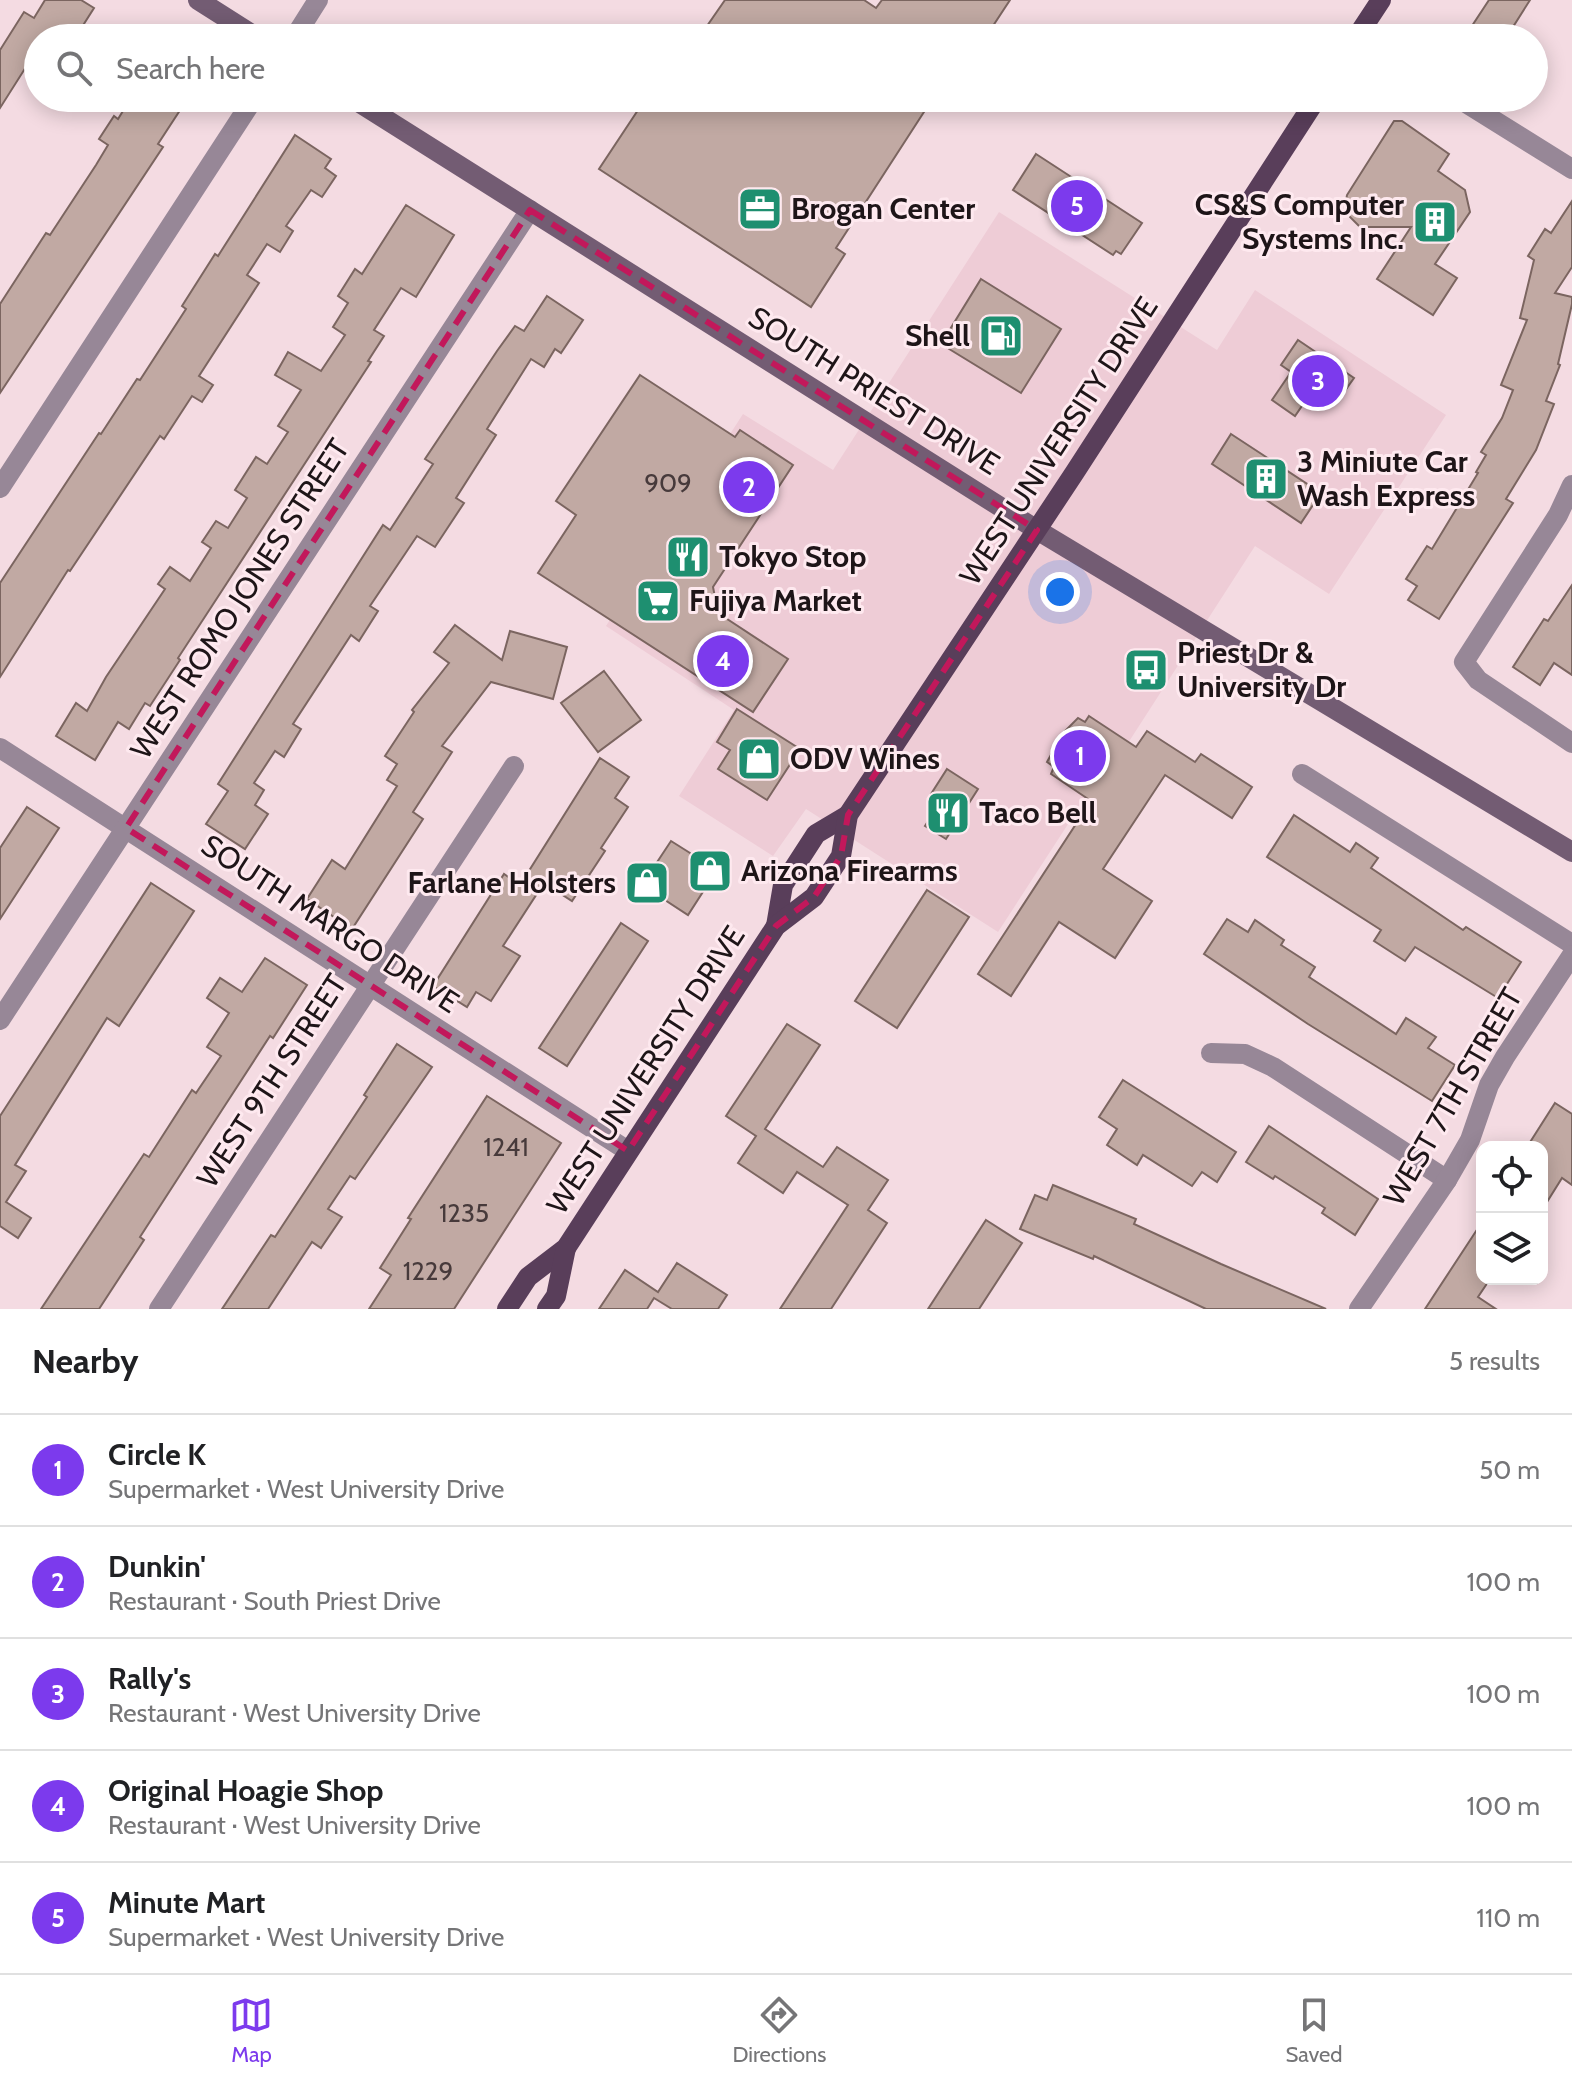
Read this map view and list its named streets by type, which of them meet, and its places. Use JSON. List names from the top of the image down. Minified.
{"streets":{"main road":["SOUTH PRIEST DRIVE","WEST UNIVERSITY DRIVE"],"street":["WEST ROMO JONES STREET","SOUTH MARGO DRIVE","WEST 9TH STREET","WEST 7TH STREET"]},"crossings":[["SOUTH PRIEST DRIVE","WEST UNIVERSITY DRIVE"],["SOUTH PRIEST DRIVE","WEST ROMO JONES STREET"],["WEST UNIVERSITY DRIVE","SOUTH MARGO DRIVE"],["WEST ROMO JONES STREET","SOUTH MARGO DRIVE"],["SOUTH MARGO DRIVE","WEST 9TH STREET"]],"places":{"office":["Brogan Center"],"building":["CS&S Computer Systems Inc.","3 Miniute Car Wash Express"],"fuel station":["Shell"],"restaurant":["Tokyo Stop","Taco Bell"],"supermarket":["Fujiya Market"],"bus stop":["Priest Dr & University Dr"],"shop":["ODV Wines","Arizona Firearms","Farlane Holsters"]},"house_numbers":["909","1241","1235","1229"],"page":{"search":"Search here","pins":["5","3","2","4","1"],"heading":["Nearby","5 results"],"list":[{"mark":"1","name":"Circle K","note":"Supermarket · West University Drive","value":"50 m"},{"mark":"2","name":"Dunkin'","note":"Restaurant · South Priest Drive","value":"100 m"},{"mark":"3","name":"Rally's","note":"Restaurant · West University Drive","value":"100 m"},{"mark":"4","name":"Original Hoagie Shop","note":"Restaurant · West University Drive","value":"100 m"},{"mark":"5","name":"Minute Mart","note":"Supermarket · West University Drive","value":"110 m"}],"nav":["Map","Directions","Saved"]}}
